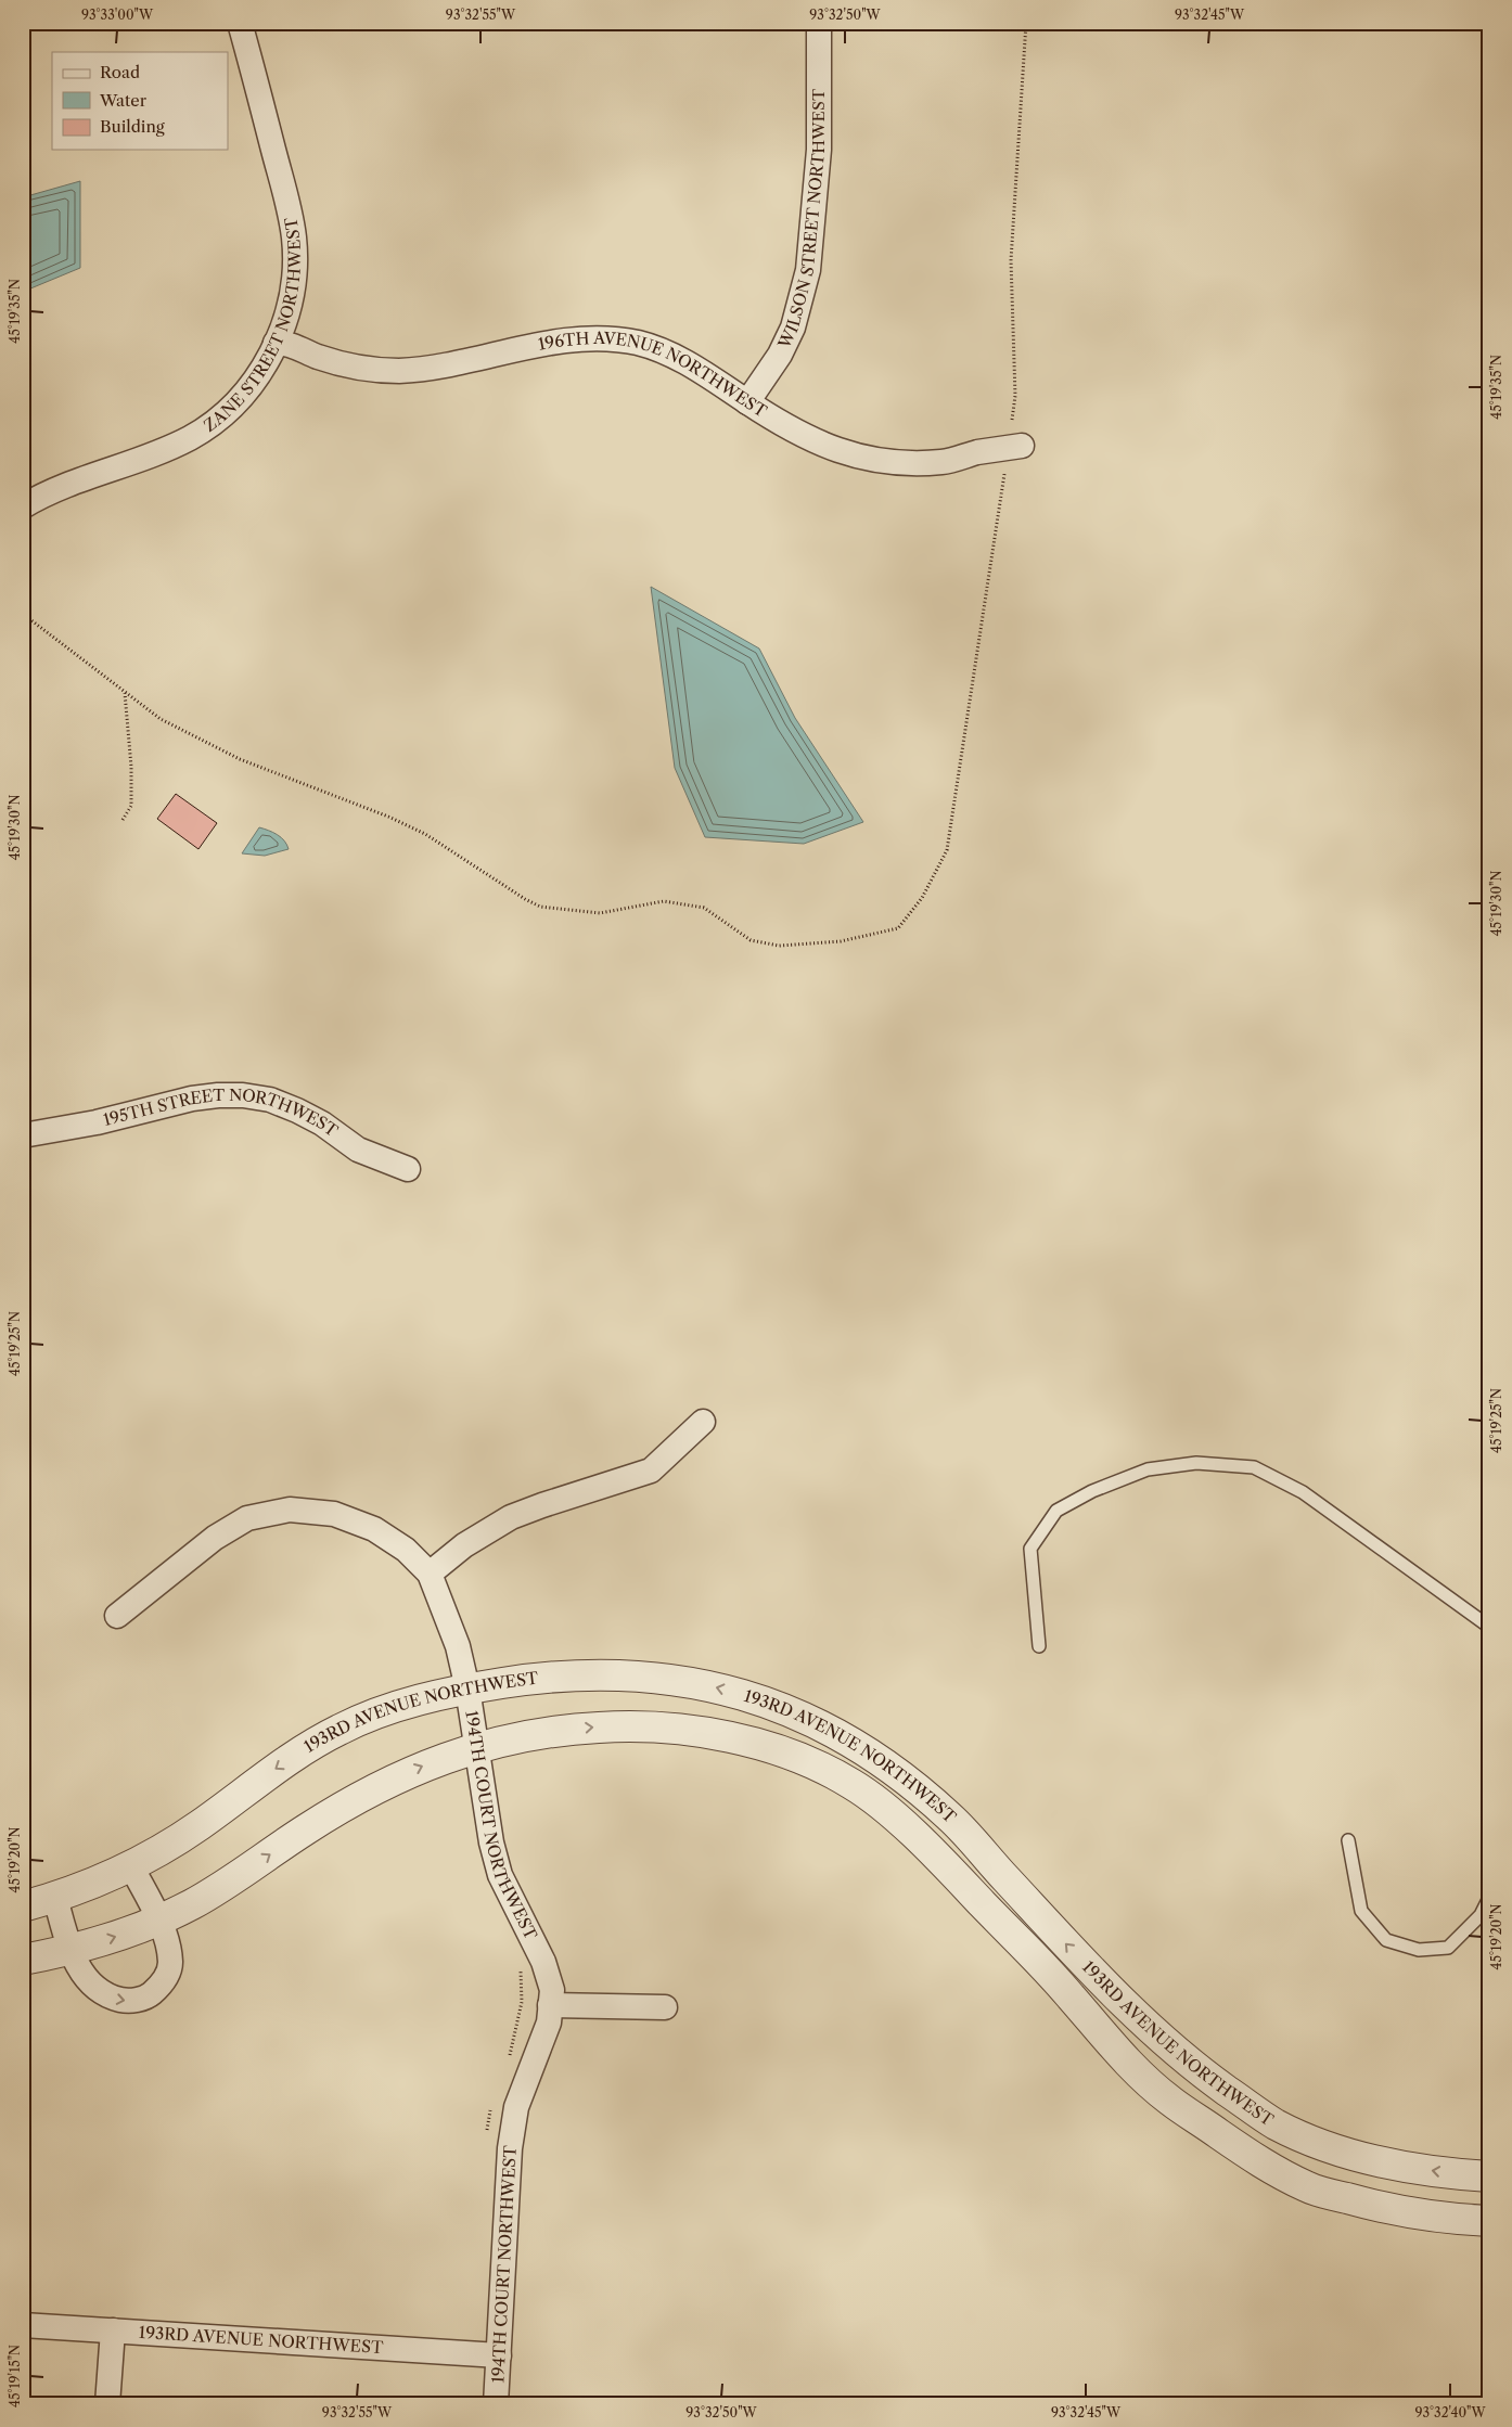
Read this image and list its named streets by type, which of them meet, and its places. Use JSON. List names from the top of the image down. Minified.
{"streets":{"street":["WILSON STREET NORTHWEST","ZANE STREET NORTHWEST","196TH AVENUE NORTHWEST","195TH STREET NORTHWEST","193RD AVENUE NORTHWEST","194TH COURT NORTHWEST"]},"crossings":[["WILSON STREET NORTHWEST","196TH AVENUE NORTHWEST"],["ZANE STREET NORTHWEST","196TH AVENUE NORTHWEST"],["193RD AVENUE NORTHWEST","194TH COURT NORTHWEST"]],"legend":["Road","Water","Building"],"coordinates":["93°33'00\"W","93°32'55\"W","93°32'50\"W","93°32'45\"W","45°19'35\"N","45°19'30\"N","45°19'25\"N","45°19'20\"N","45°19'15\"N","93°32'40\"W"]}
